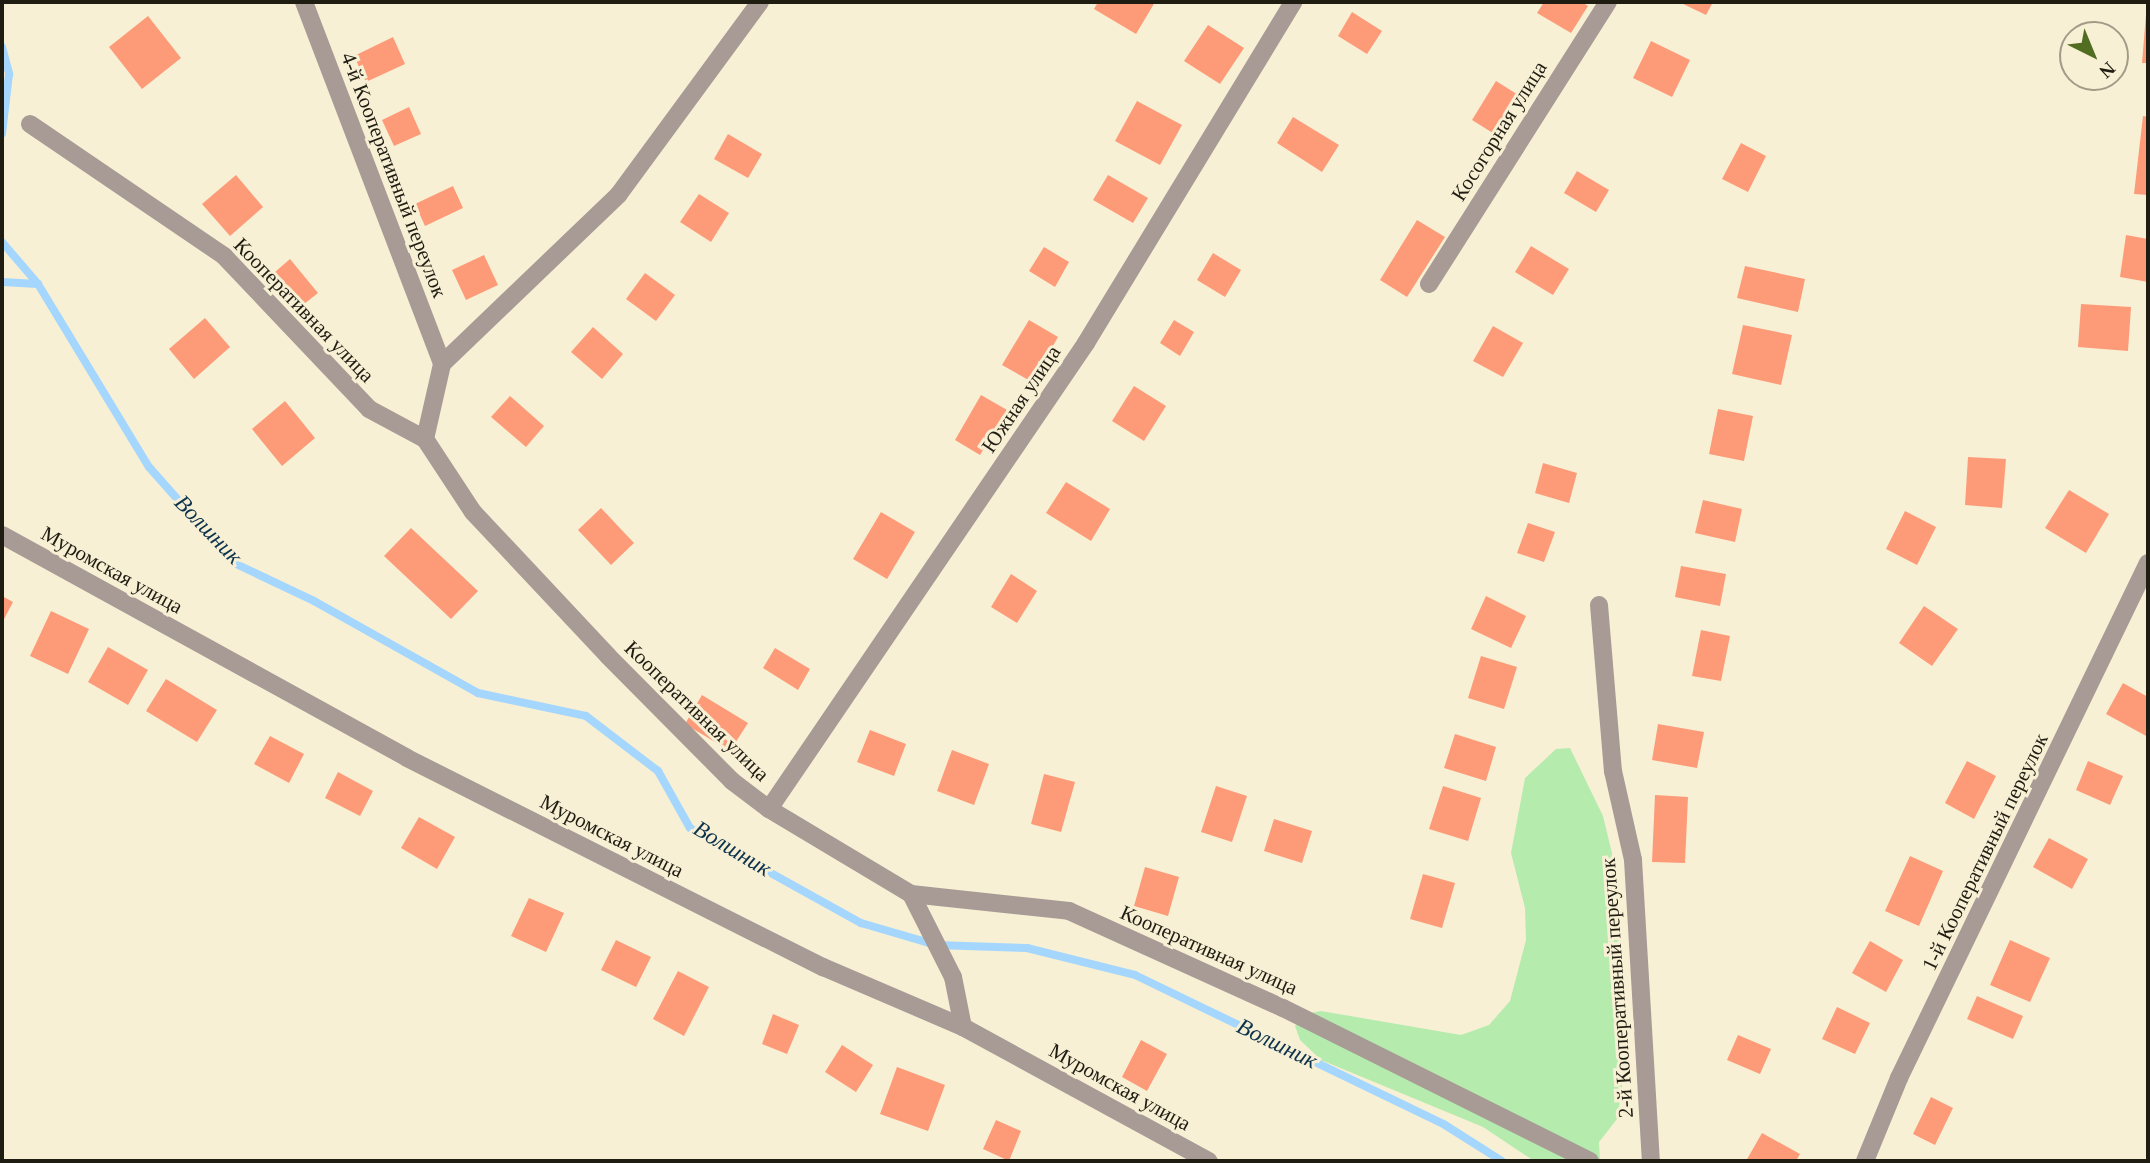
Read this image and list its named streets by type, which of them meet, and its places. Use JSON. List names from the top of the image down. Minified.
{"streets":{"street":["Косогорная улица","4-й Кооперативный переулок","Кооперативная улица","Южная улица","Муромская улица","1-й Кооперативный переулок","2-й Кооперативный переулок"]},"crossings":[["Кооперативная улица","Южная улица"]],"water":["Волшник"],"north":"bottom right"}
